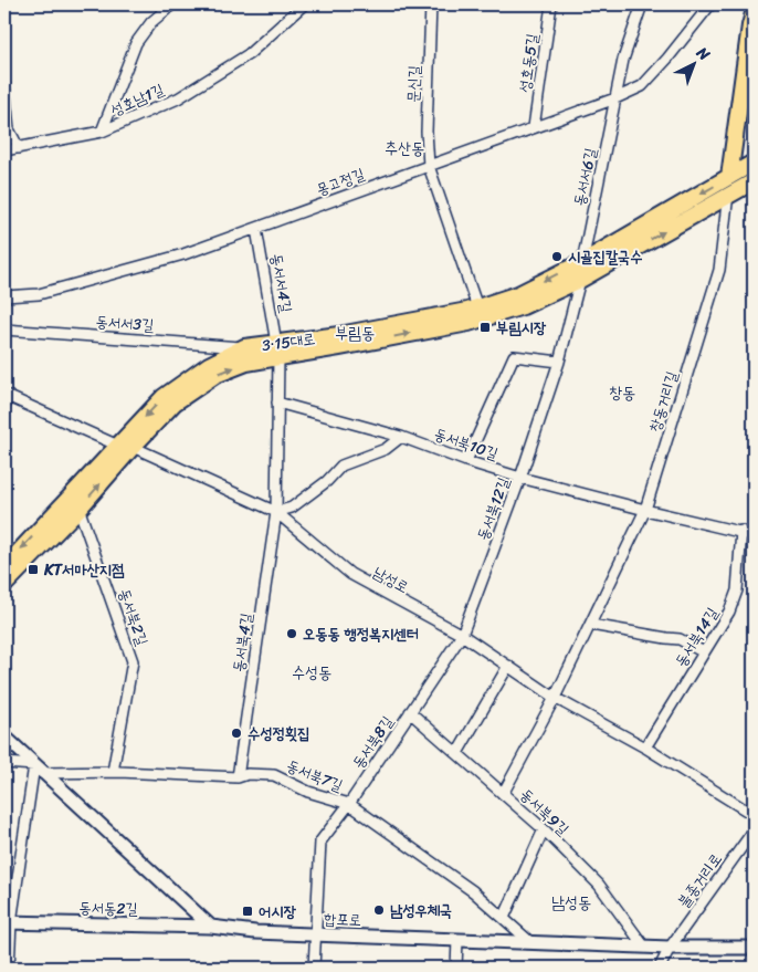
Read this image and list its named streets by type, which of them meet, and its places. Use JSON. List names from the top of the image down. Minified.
{"streets":{"main road":["3·15대로","동서동2길","합포로"],"street":["성호동5길","문신길","성호남1길","동서서6길","몽고정길","동서서4길","동서서3길","창동거리길","동서북10길","동서북12길","남성로","동서북2길","동서북14길","동서북4길","동서북8길","동서북7길","동서북9길","불종거리로"]},"crossings":[["성호동5길","몽고정길"],["문신길","몽고정길"],["문신길","3·15대로"],["동서서6길","몽고정길"],["동서서6길","3·15대로"],["몽고정길","동서서4길"],["동서서4길","3·15대로"],["동서서4길","동서북10길"],["동서서3길","3·15대로"],["3·15대로","창동거리길"],["3·15대로","동서북12길"],["3·15대로","남성로"],["3·15대로","동서북2길"],["창동거리길","동서북10길"],["창동거리길","남성로"],["창동거리길","동서북9길"],["동서북10길","동서북12길"],["동서북10길","동서북14길"],["동서북12길","남성로"],["동서북12길","동서북8길"],["남성로","동서북14길"],["남성로","동서북4길"],["남성로","동서북8길"],["동서북2길","동서북7길"],["동서북4길","동서북7길"],["동서북8길","동서북7길"],["동서북8길","동서북9길"],["동서북8길","합포로"],["동서북7길","합포로"],["동서북9길","합포로"],["불종거리로","합포로"],["동서동2길","합포로"]],"districts":["추산동","부림동","창동","수성동","남성동"],"places":{"other":["시골집칼국수","오동동 행정복지센터","수성정횟집","남성우체국"],"transit":["부림시장","KT서마산지점","어시장"]},"north":"top right"}
